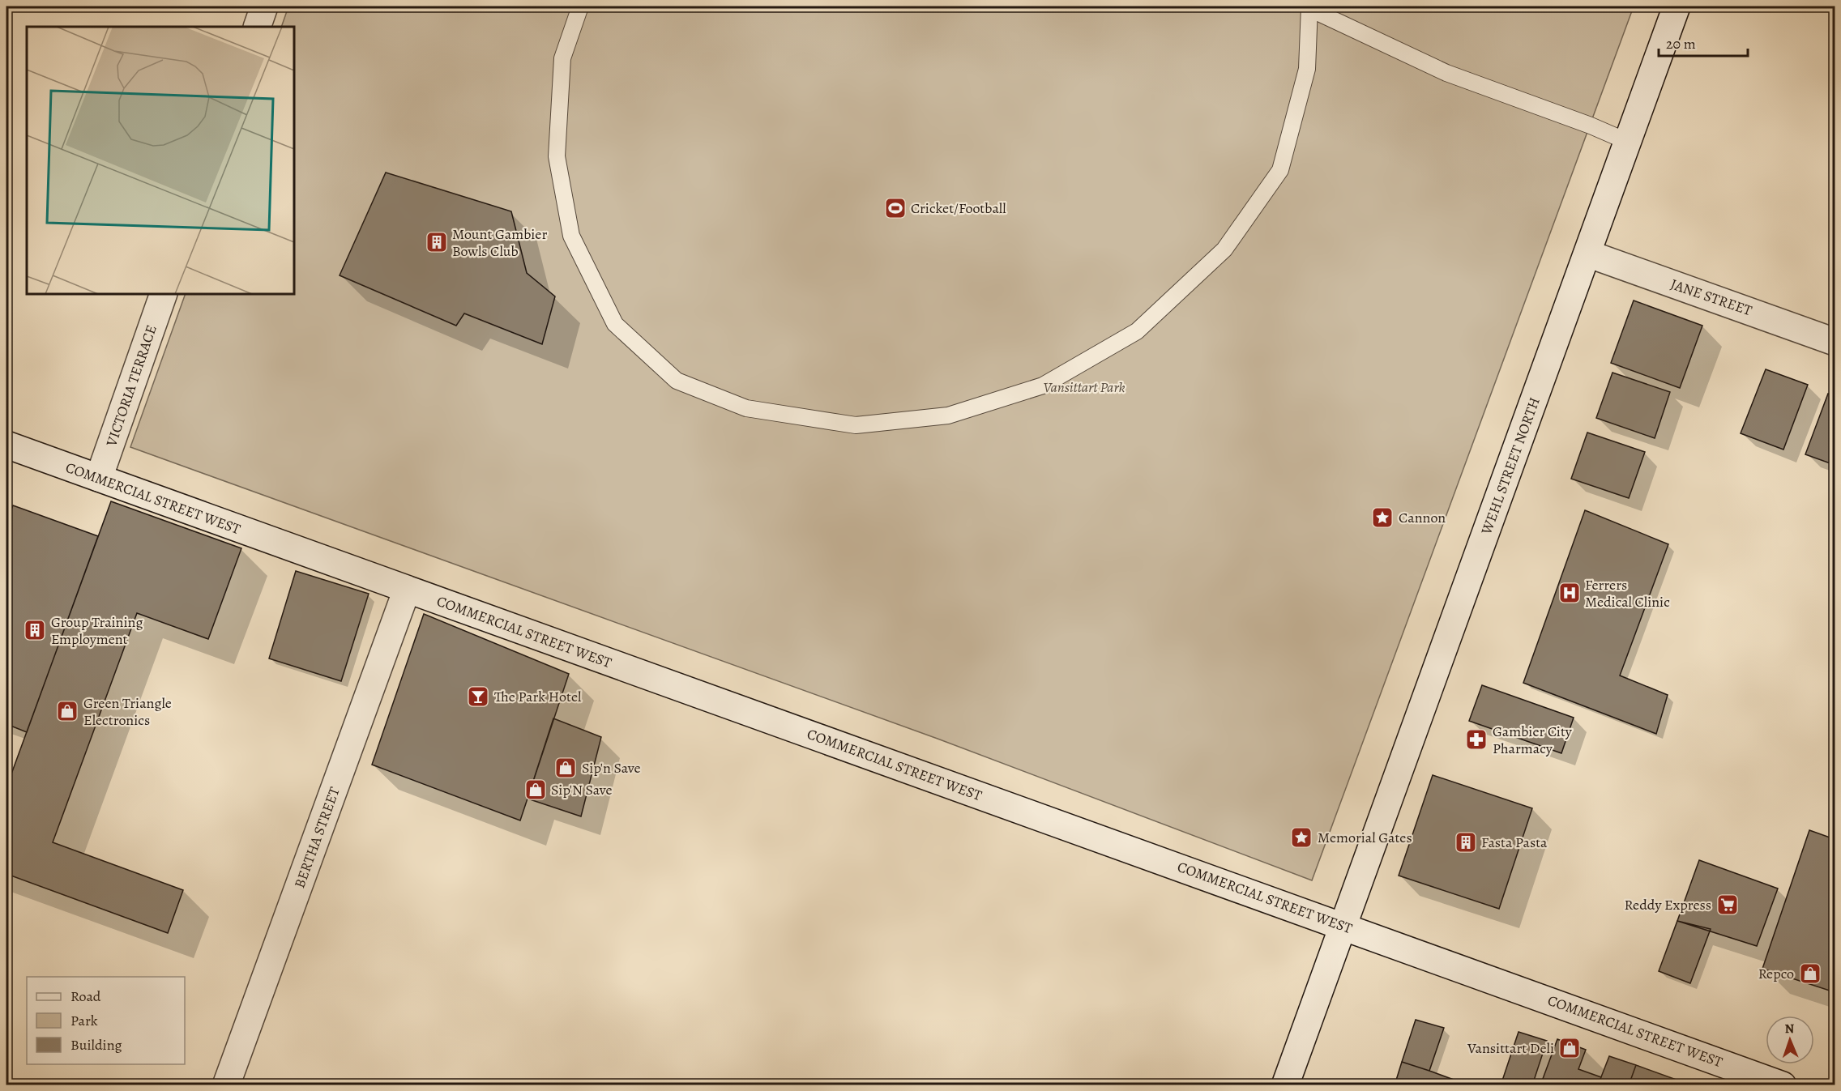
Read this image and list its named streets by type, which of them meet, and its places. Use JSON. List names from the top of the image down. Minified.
{"streets":{"street":["JANE STREET","VICTORIA TERRACE","WEHL STREET NORTH","COMMERCIAL STREET WEST","BERTHA STREET"]},"crossings":[["JANE STREET","WEHL STREET NORTH"],["VICTORIA TERRACE","COMMERCIAL STREET WEST"],["WEHL STREET NORTH","COMMERCIAL STREET WEST"],["COMMERCIAL STREET WEST","BERTHA STREET"]],"parks":["Vansittart Park"],"places":{"sports":["Cricket/Football"],"building":["Mount Gambier Bowls Club","Group Training Employment","Fasta Pasta"],"place":["Cannon","Memorial Gates"],"hospital":["Ferrers Medical Clinic"],"bar":["The Park Hotel"],"shop":["Green Triangle Electronics","Sip'n Save","Sip'N Save","Repco","Vansittart Deli"],"pharmacy":["Gambier City Pharmacy"],"supermarket":["Reddy Express"]},"legend":["Road","Park","Building"],"scale_bar":"20 m","north":"top"}
